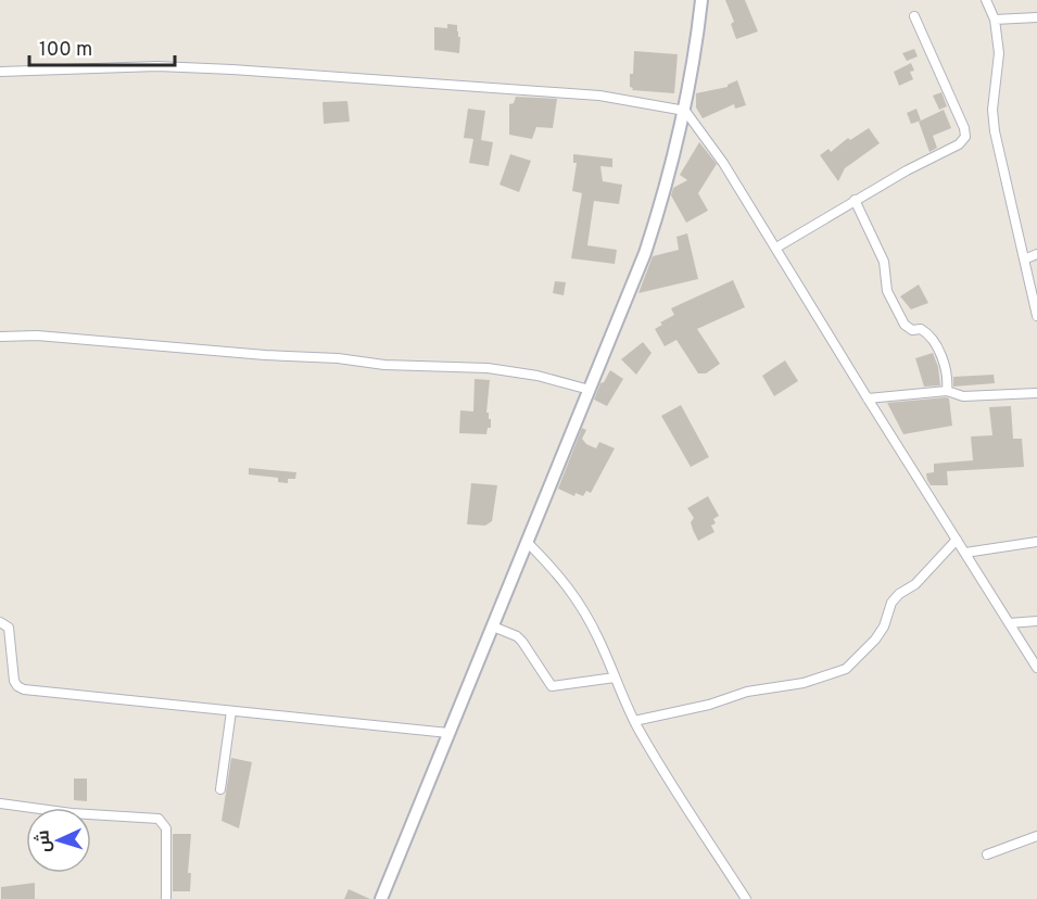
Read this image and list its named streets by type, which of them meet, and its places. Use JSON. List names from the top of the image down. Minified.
{"scale_bar":"100 m","north":"left"}
